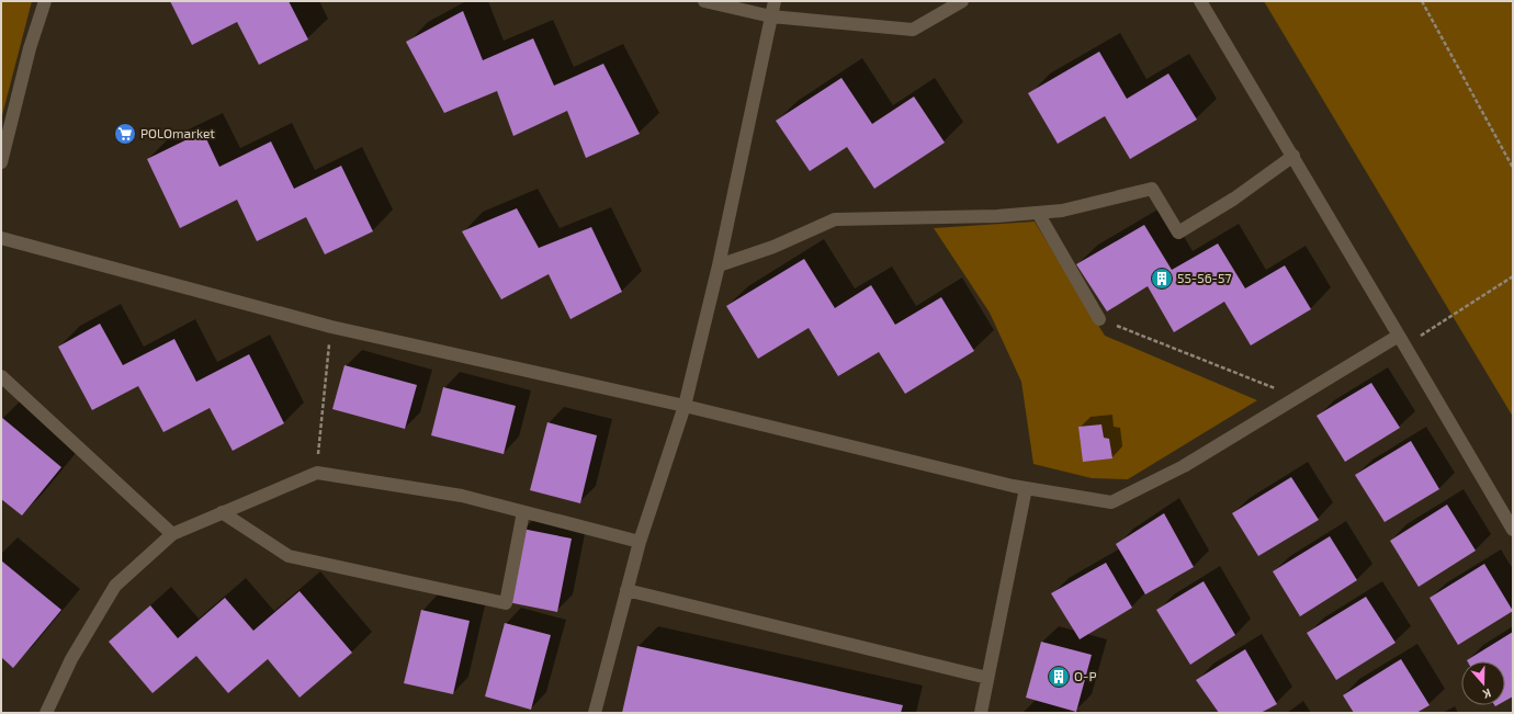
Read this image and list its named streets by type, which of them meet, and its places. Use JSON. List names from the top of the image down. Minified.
{"places":{"supermarket":["POLOmarket"],"building":["55-56-57","O-P"]},"north":"bottom"}
